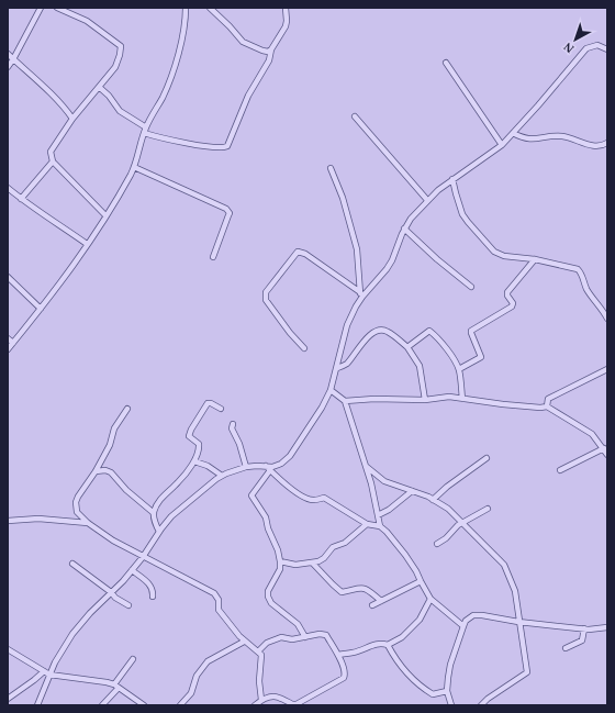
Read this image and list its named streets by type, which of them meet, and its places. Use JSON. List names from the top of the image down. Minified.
{"north":"bottom left"}
